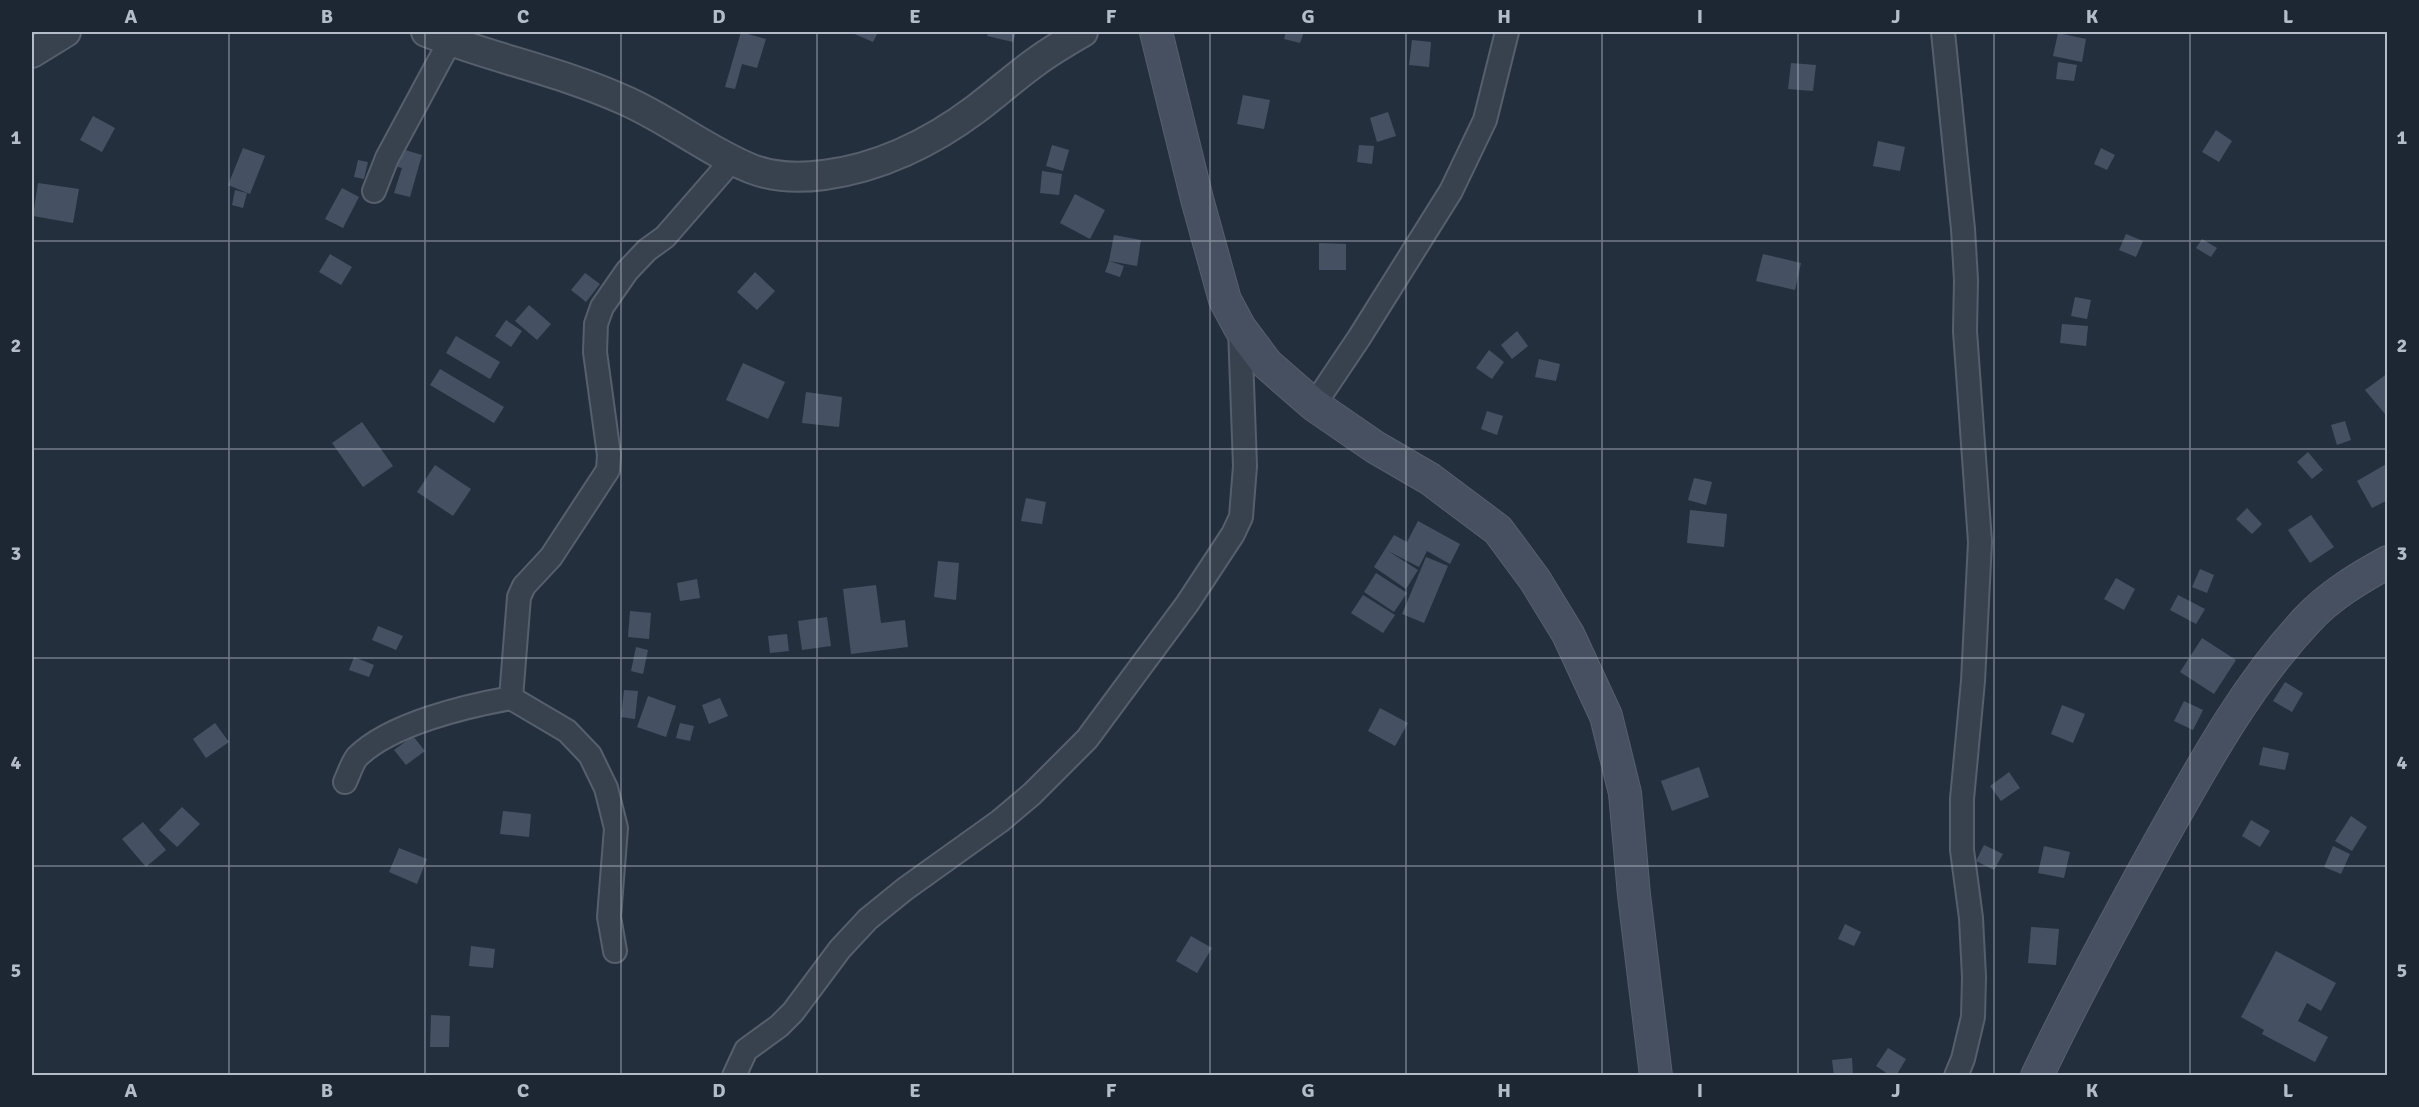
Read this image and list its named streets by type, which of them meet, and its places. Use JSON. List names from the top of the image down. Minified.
{"grid":{"columns":["A","B","C","D","E","F","G","H","I","J","K","L"],"rows":["1","2","3","4","5"]}}
